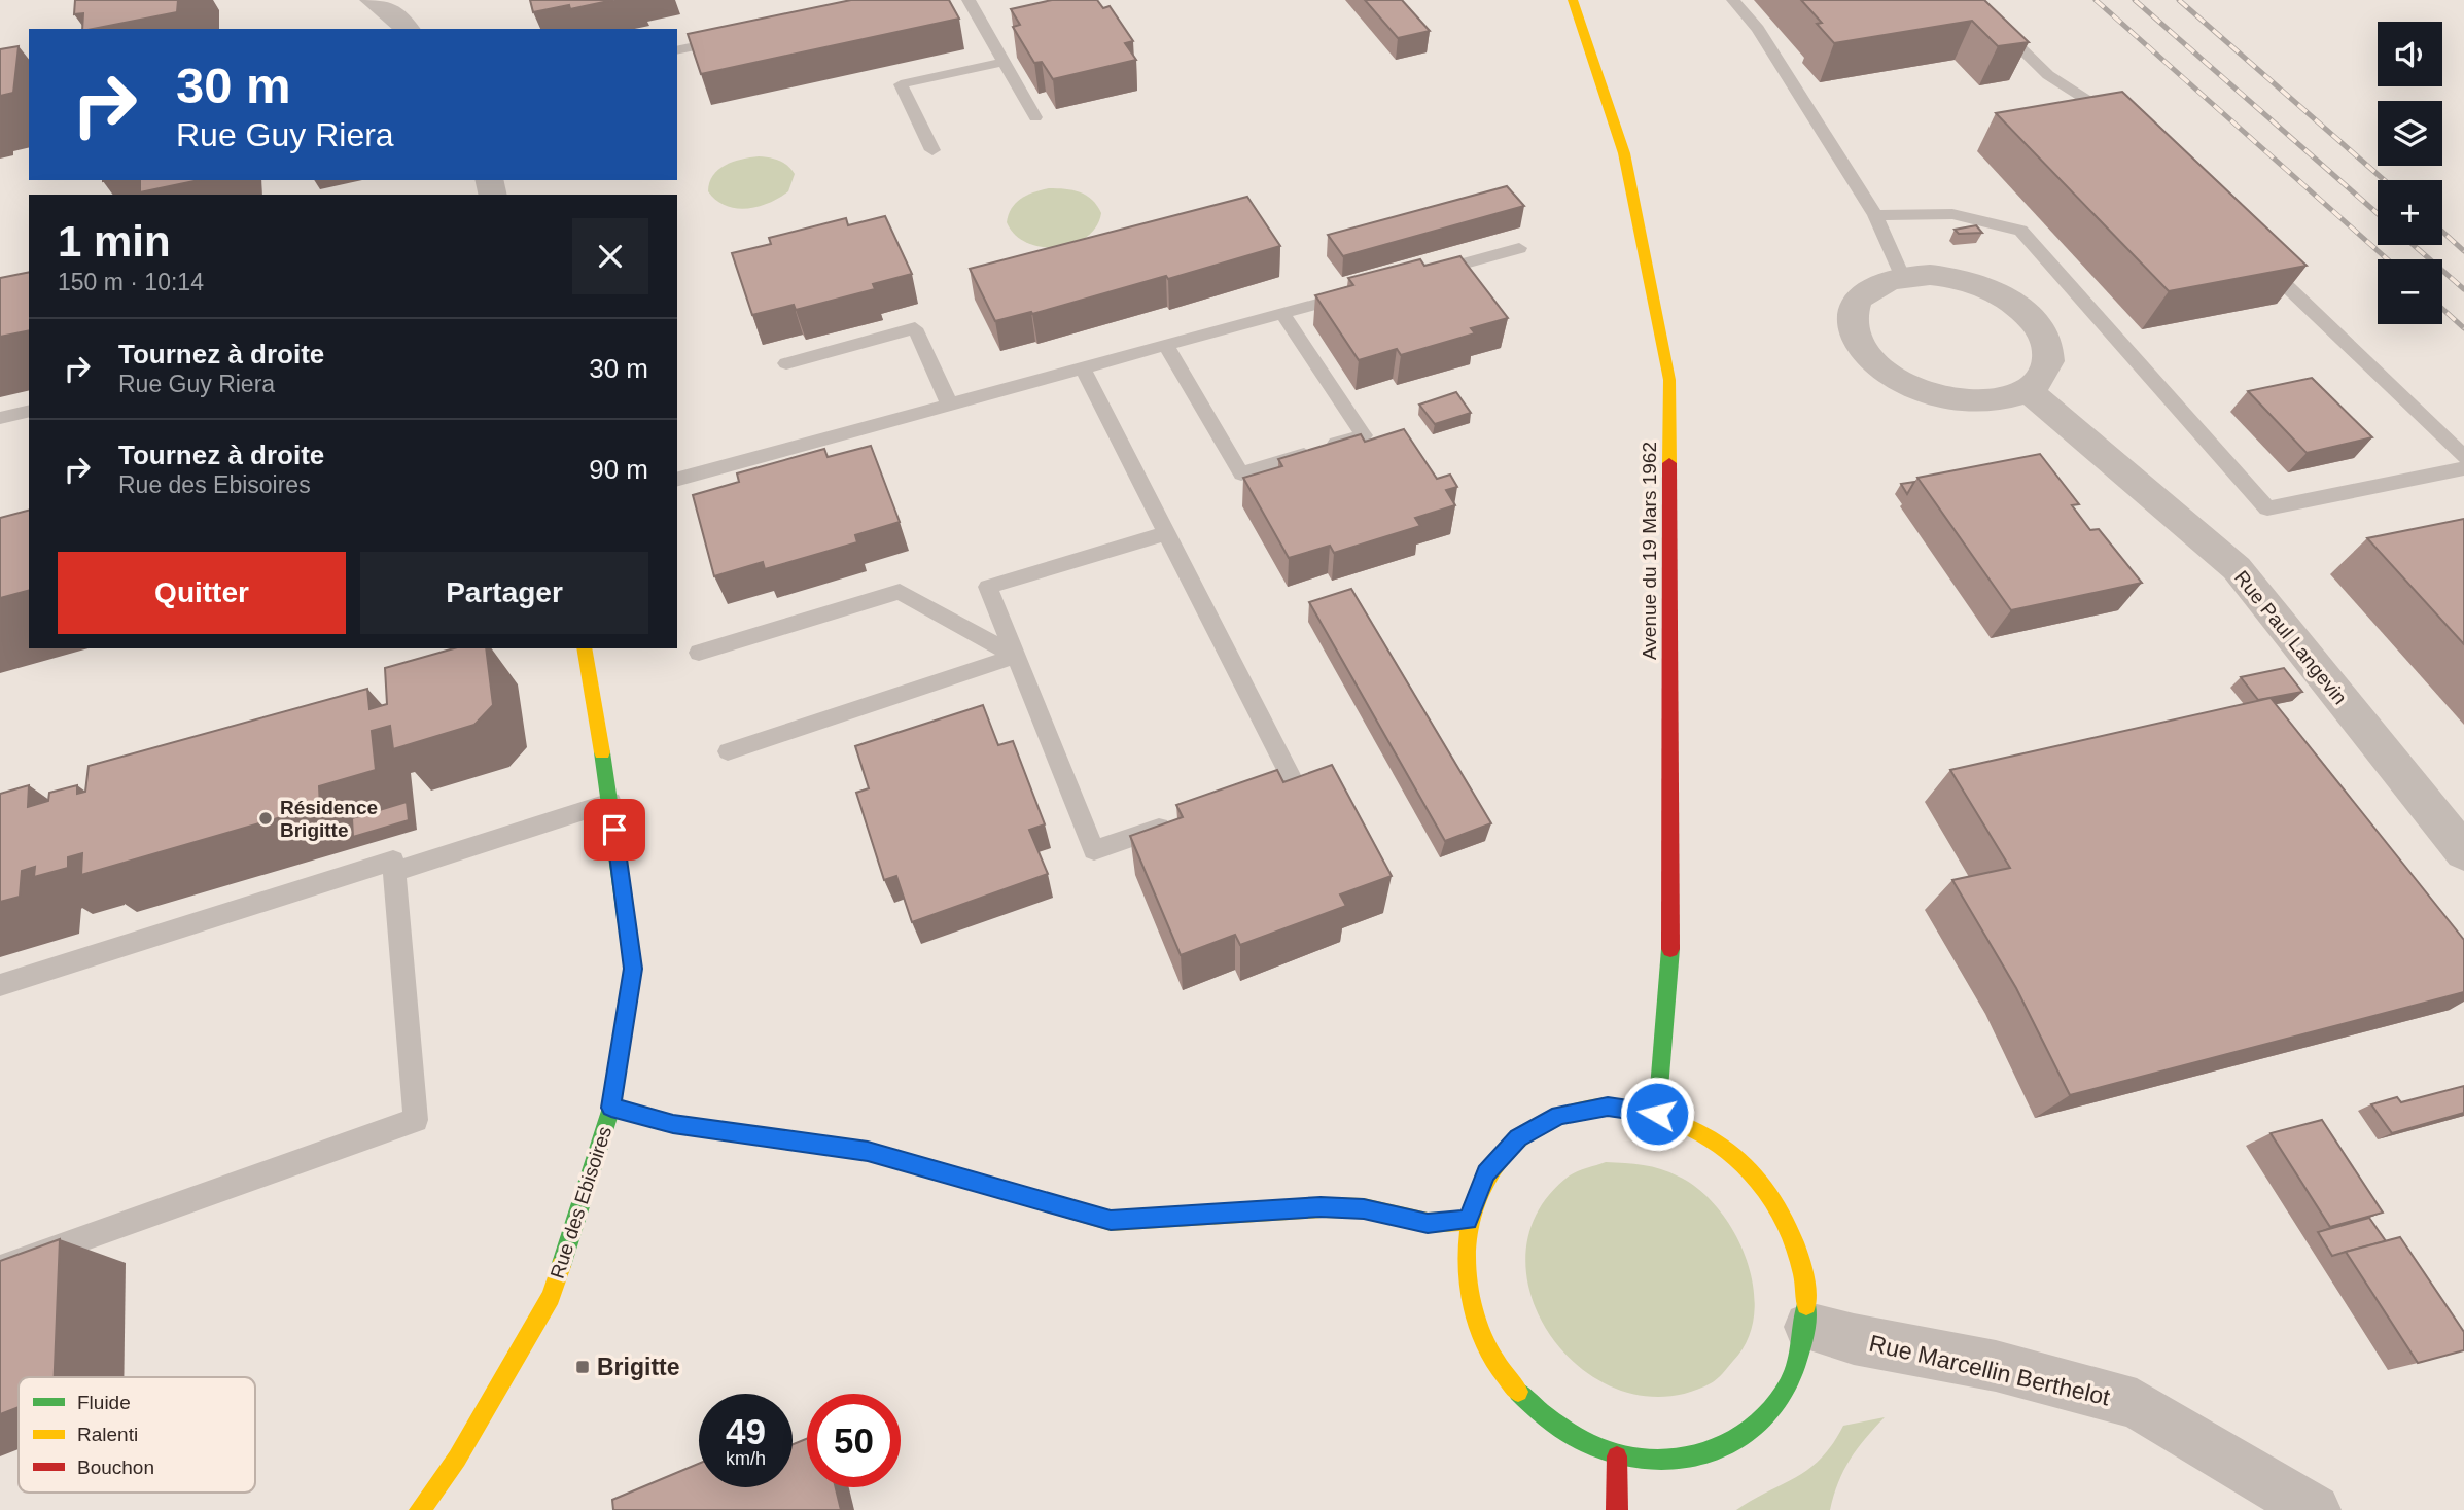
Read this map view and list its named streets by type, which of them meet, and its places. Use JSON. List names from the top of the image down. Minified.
{"streets":{"main road":["Avenue du 19 Mars 1962","Rue des Ebisoires"],"street":["Rue Paul Langevin","Rue Marcellin Berthelot"]},"places":{"other":["Résidence Brigitte"],"transit":["Brigitte"]},"legend":["Fluide","Ralenti","Bouchon"],"page":{"map_buttons":["+","−"],"turn":["30 m","Rue Guy Riera"],"heading":["1 min","150 m · 10:14"],"list":[{"name":"Tournez à droite","note":"Rue Guy Riera","value":"30 m"},{"name":"Tournez à droite","note":"Rue des Ebisoires","value":"90 m"}],"buttons":["Quitter","Partager"],"speed":"49 km/h","limit":"50"}}
